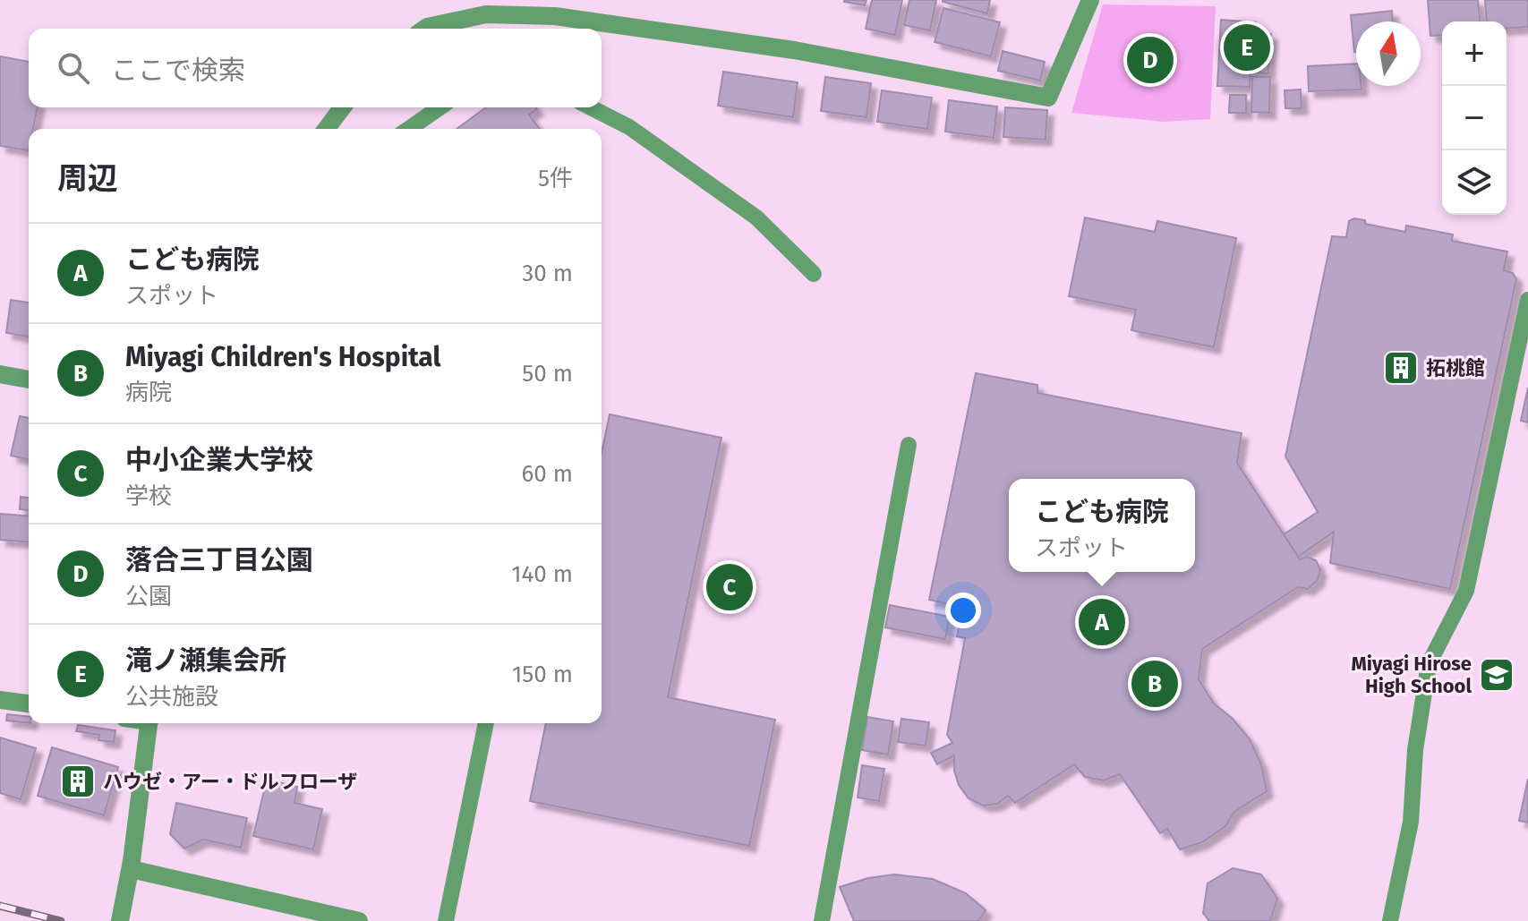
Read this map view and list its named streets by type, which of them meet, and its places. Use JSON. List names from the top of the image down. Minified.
{"places":{"building":["拓桃館","ハウゼ・アー・ドルフローザ"],"school or university":["Miyagi Hirose High School"]},"north":"top","page":{"pins":["E","D","C","A","B"],"map_buttons":["+","−"],"search":"ここで検索","heading":["周辺","5件"],"list":[{"mark":"A","name":"こども病院","note":"スポット","value":"30 m"},{"mark":"B","name":"Miyagi Children's Hospital","note":"病院","value":"50 m"},{"mark":"C","name":"中小企業大学校","note":"学校","value":"60 m"},{"mark":"D","name":"落合三丁目公園","note":"公園","value":"140 m"},{"mark":"E","name":"滝ノ瀬集会所","note":"公共施設","value":"150 m"}],"popup":["こども病院","スポット"]}}
